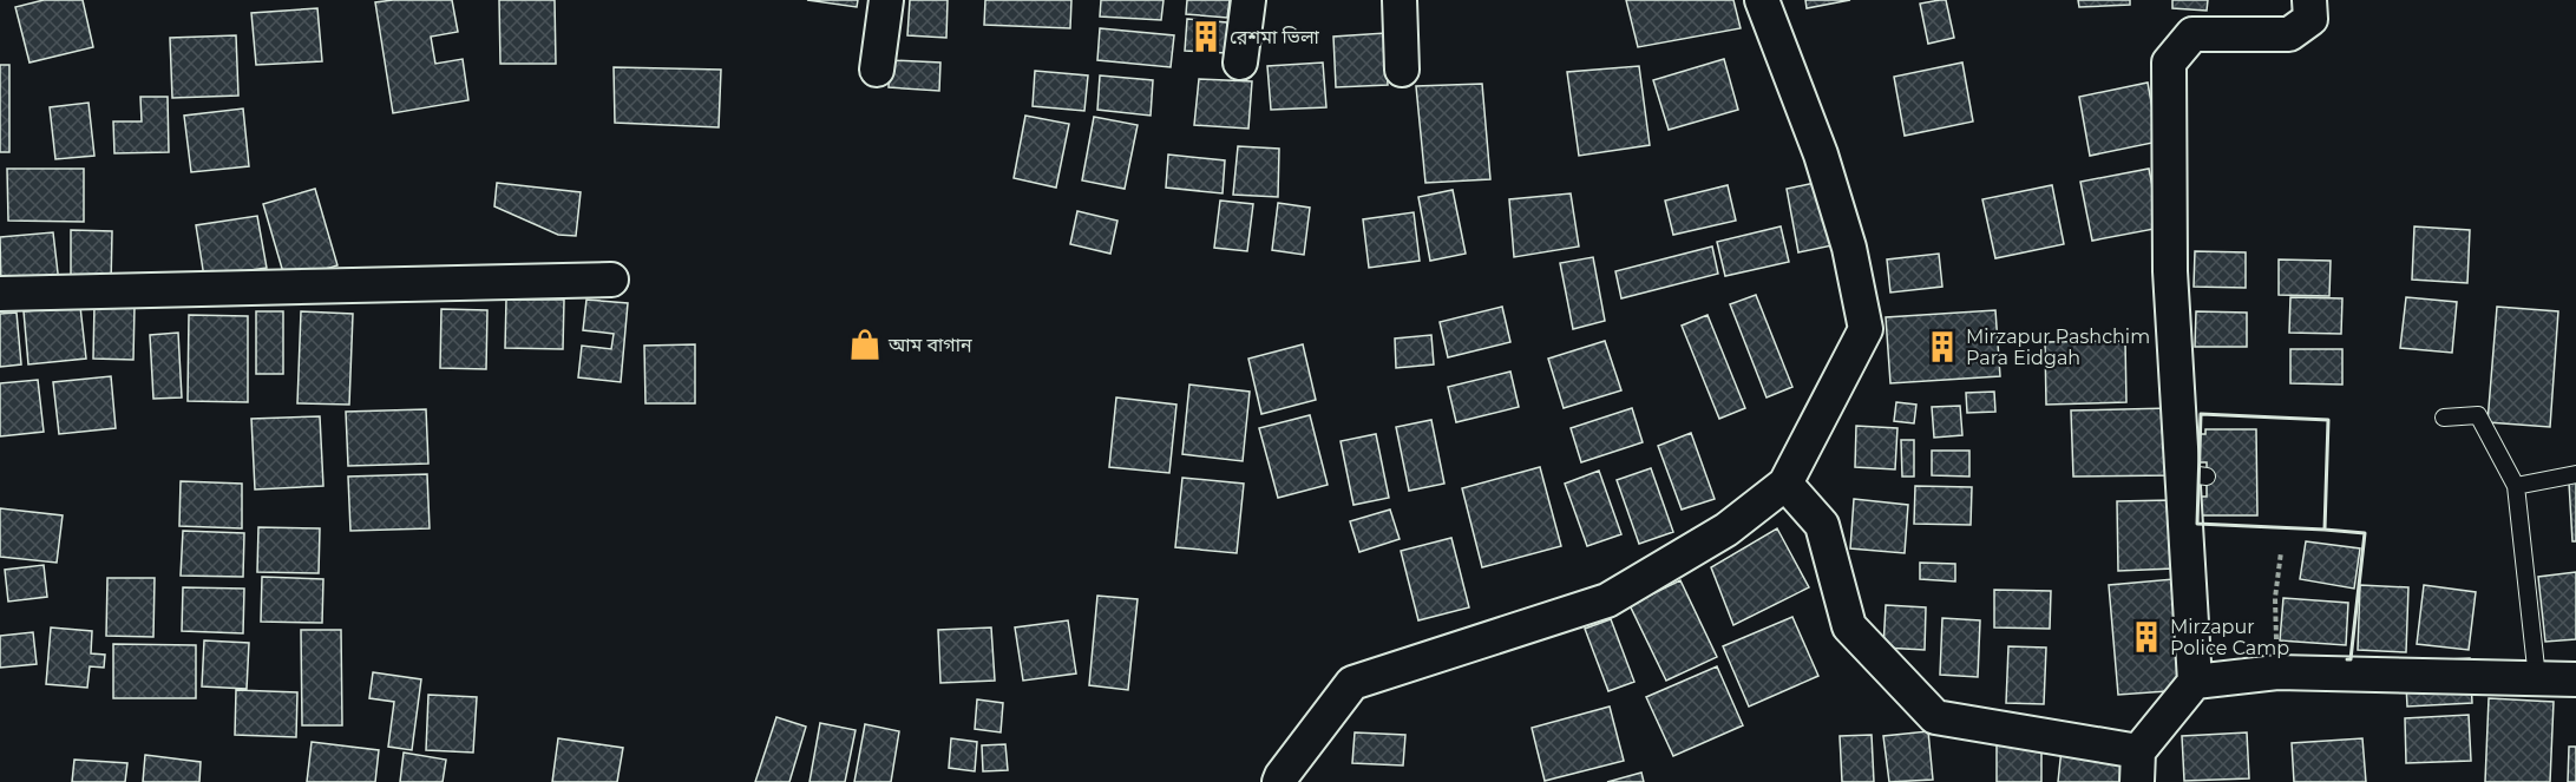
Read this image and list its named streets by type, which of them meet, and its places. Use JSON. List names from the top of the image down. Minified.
{"places":{"building":["রেশমা ভিলা","Mirzapur Pashchim Para Eidgah","Mirzapur Police Camp"],"shop":["আম বাগান"]}}
